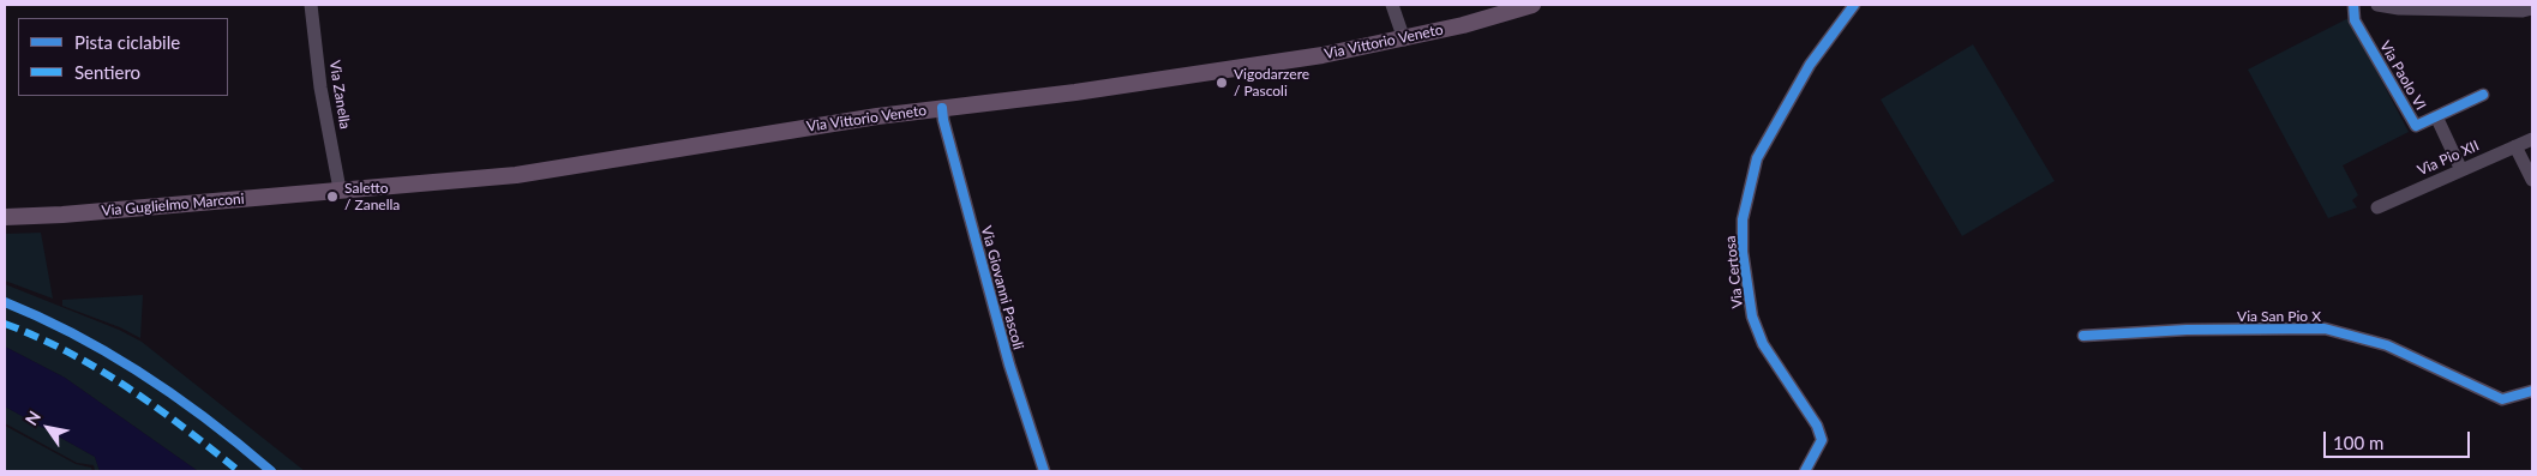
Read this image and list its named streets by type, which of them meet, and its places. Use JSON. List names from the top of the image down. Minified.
{"streets":{"main road":["Via Vittorio Veneto","Via Guglielmo Marconi"],"street":["Via Paolo VI","Via Zanella","Via Pio XII","Via Certosa","Via Giovanni Pascoli","Via San Pio X"]},"crossings":[["Via Vittorio Veneto","Via Zanella"],["Via Vittorio Veneto","Via Guglielmo Marconi"],["Via Vittorio Veneto","Via Giovanni Pascoli"],["Via Paolo VI","Via Pio XII"],["Via Zanella","Via Guglielmo Marconi"]],"places":["Vigodarzere / Pascoli","Saletto / Zanella"],"legend":["Pista ciclabile","Sentiero"],"scale_bar":"100 m","north":"top left"}
